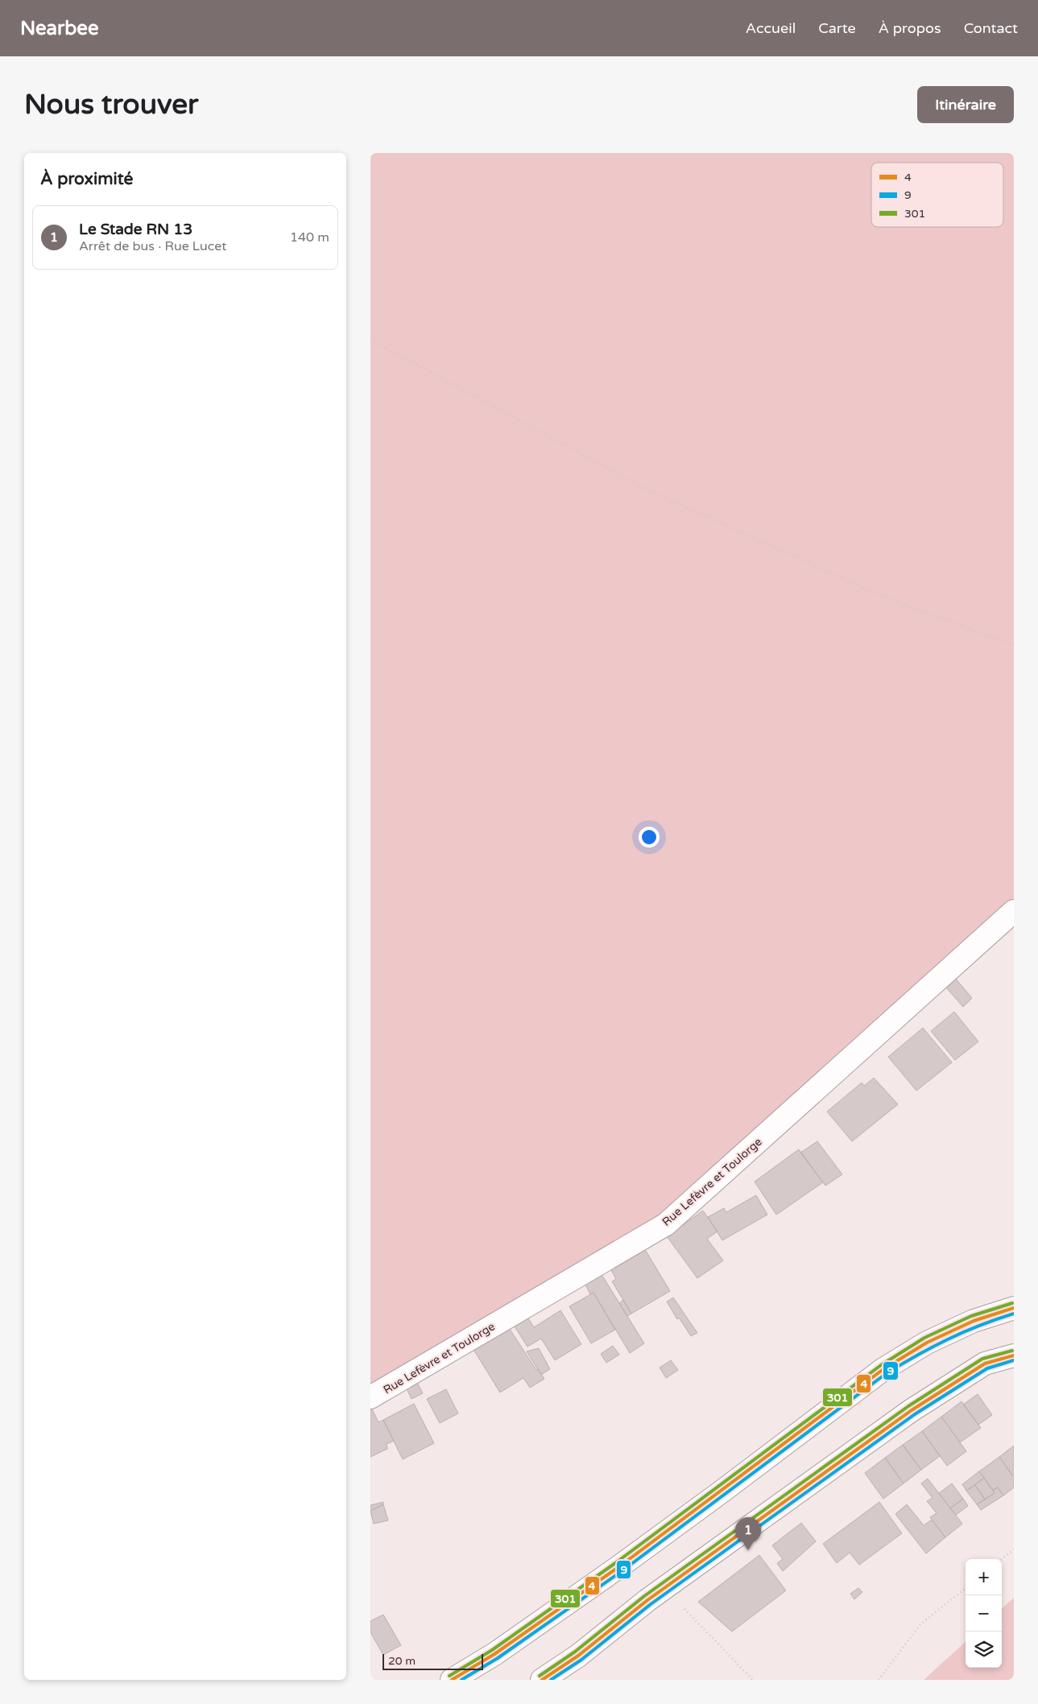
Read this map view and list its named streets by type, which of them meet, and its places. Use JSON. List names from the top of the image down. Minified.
{"streets":{"main road":["Rue Lefèvre et Toulorge"]},"lines":["transit line 301","transit line 4","transit line 9"],"legend":["4","9","301"],"scale_bar":"20 m","page":{"header":"Nearbee","nav":["Accueil","Carte","À propos","Contact"],"buttons":"Itinéraire","title":"Nous trouver","heading":"À proximité","list":[{"mark":"1","name":"Le Stade RN 13","note":"Arrêt de bus · Rue Lucet","value":"140 m"}],"pins":"1","map_buttons":["+","−"],"scale":"20 m"}}
